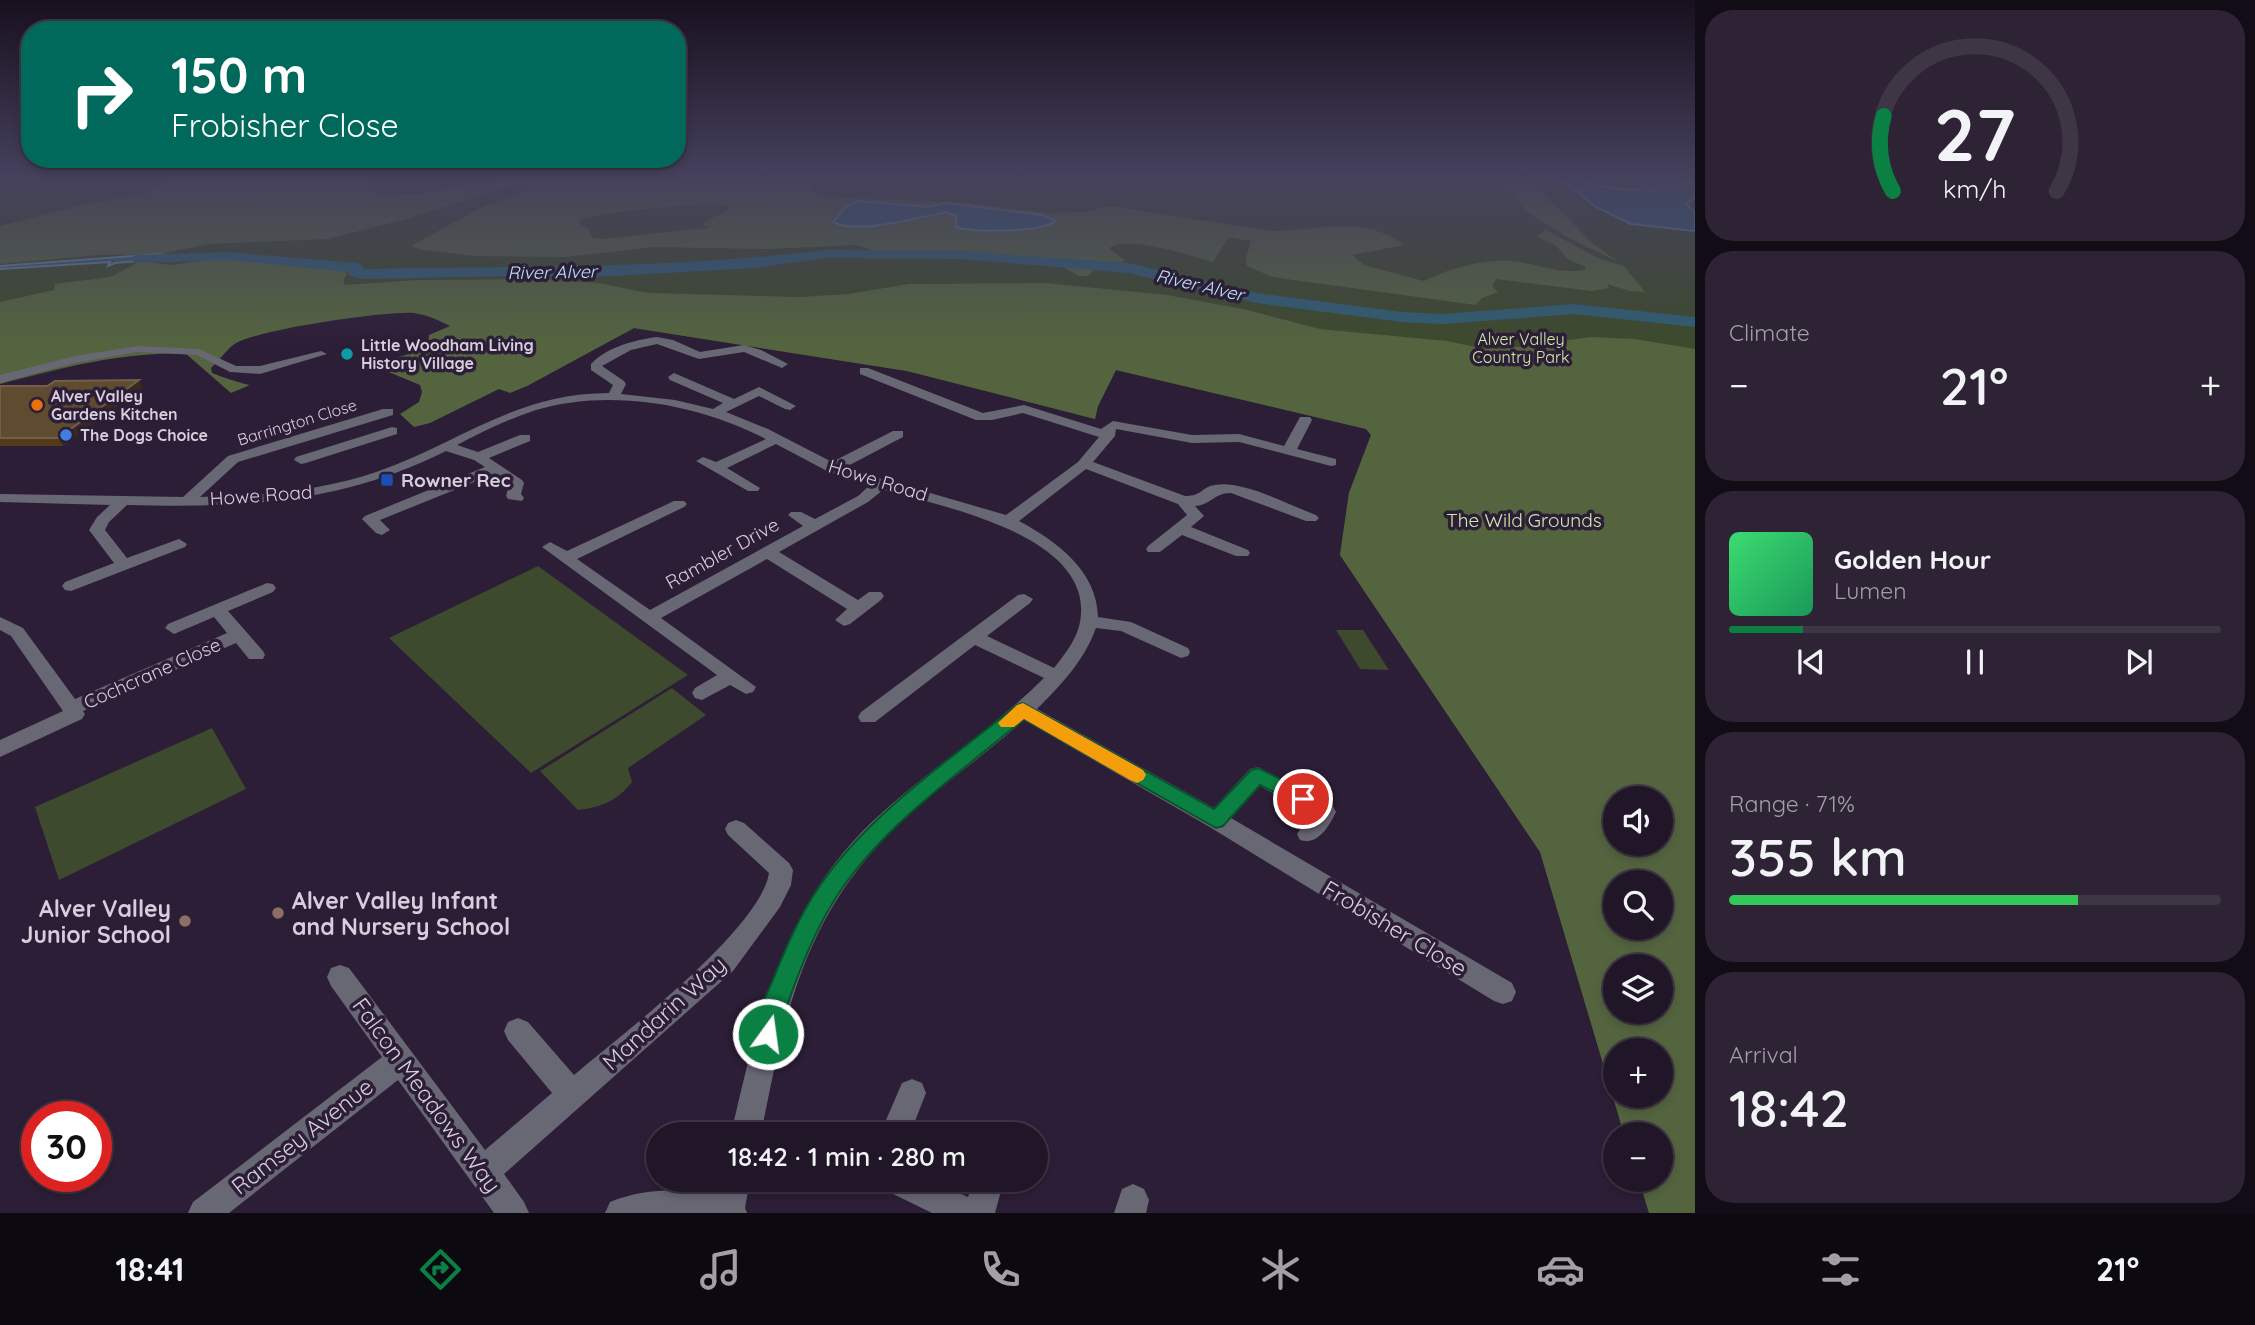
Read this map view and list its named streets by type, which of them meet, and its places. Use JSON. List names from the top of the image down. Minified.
{"streets":{"street":["Barrington Close","Howe Road","Rambler Drive","Cochcrane Close","Frobisher Close","Mandarin Way","Falcon Meadows Way","Ramsey Avenue"]},"crossings":[["Barrington Close","Howe Road"],["Howe Road","Rambler Drive"],["Mandarin Way","Falcon Meadows Way"],["Falcon Meadows Way","Ramsey Avenue"]],"water":["River Alver"],"parks":["Alver Valley Country Park","The Wild Grounds"],"places":{"other":["Little Woodham Living History Village","Alver Valley Gardens Kitchen","The Dogs Choice","Alver Valley Infant and Nursery School","Alver Valley Junior School"],"transit":["Rowner Rec"]},"page":{"turn":["150 m","Frobisher Close"],"tile":["Climate",["Range · 71%","355 km"],["Arrival","18:42"]],"heat":["−","21°","+"],"song":["Golden Hour","Lumen"],"map_buttons":["+","−"],"limit":"30","trip":"18:42 · 1 min · 280 m","tabs":["18:41","21°"],"gauge":["27","km/h"]}}
